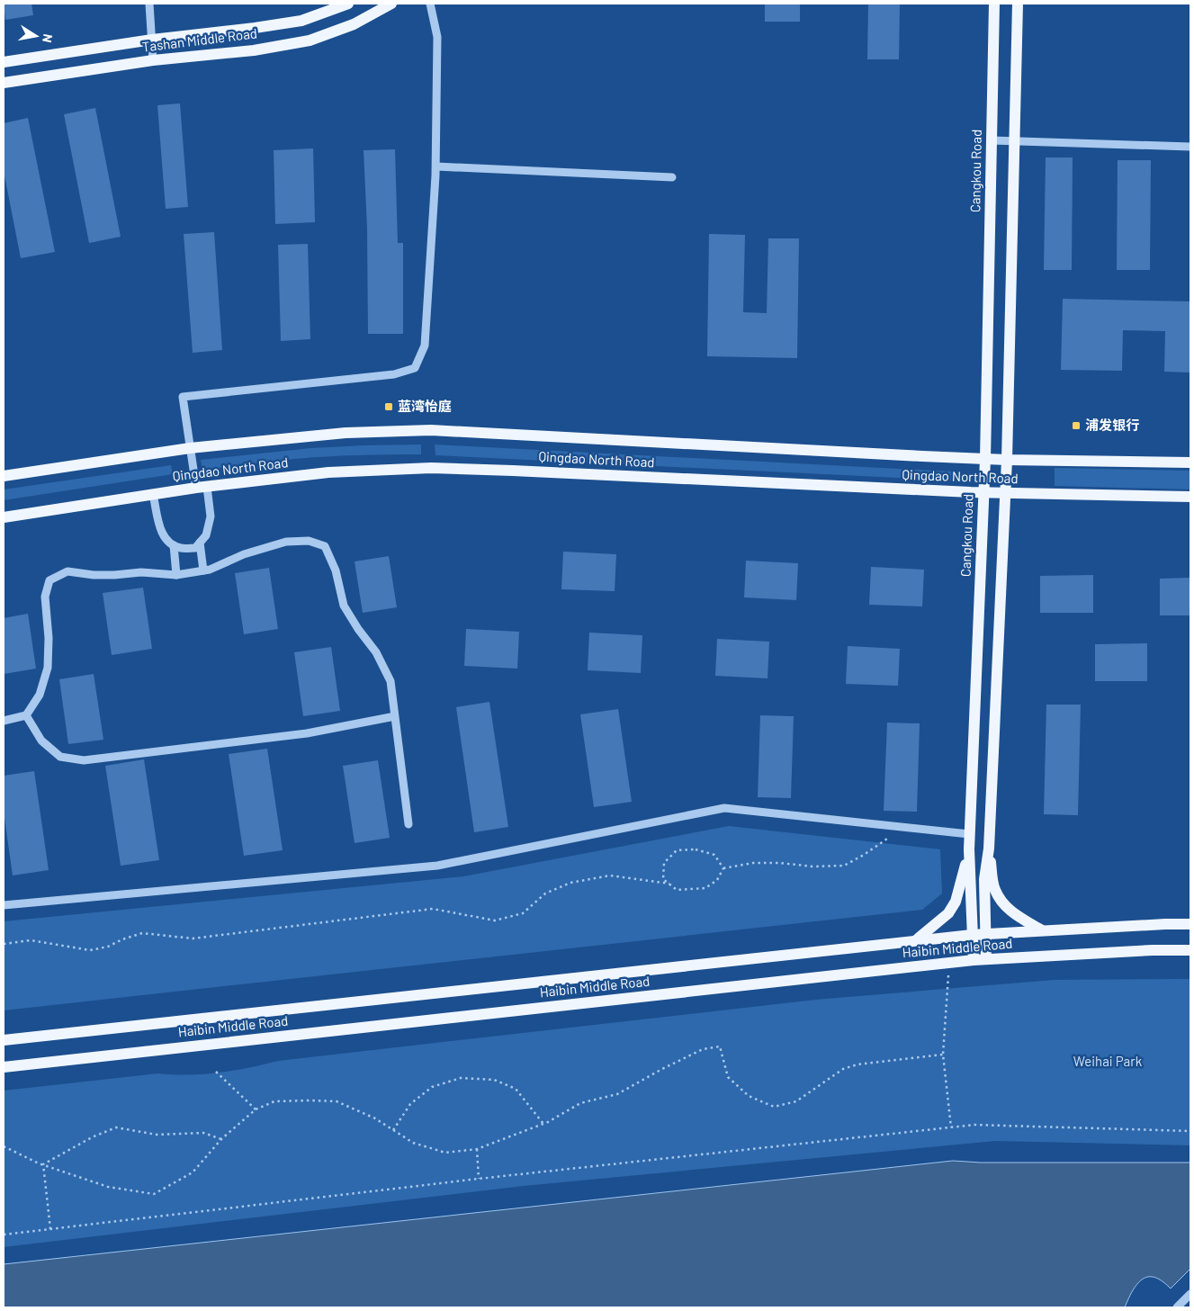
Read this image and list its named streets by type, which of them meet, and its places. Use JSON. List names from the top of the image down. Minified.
{"streets":{"main road":["Tashan Middle Road","Cangkou Road","Qingdao North Road","Haibin Middle Road"]},"crossings":[["Cangkou Road","Qingdao North Road"],["Cangkou Road","Haibin Middle Road"]],"parks":["Weihai Park"],"places":{"transit":["蓝湾怡庭","浦发银行"]},"north":"right"}
